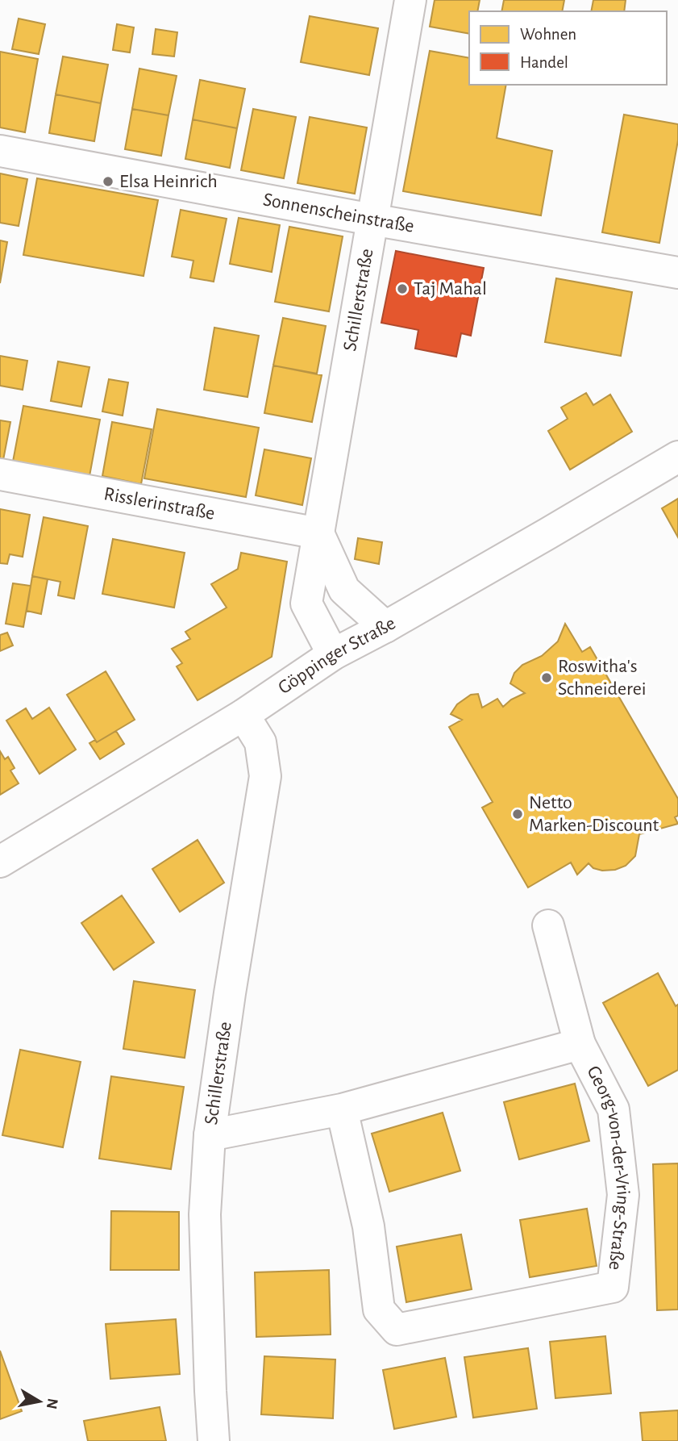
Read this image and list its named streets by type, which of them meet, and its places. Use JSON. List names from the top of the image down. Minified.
{"streets":{"street":["Sonnenscheinstraße","Schillerstraße","Risslerinstraße","Göppinger Straße","Georg-von-der-Vring-Straße"]},"crossings":[["Sonnenscheinstraße","Schillerstraße"],["Schillerstraße","Risslerinstraße"],["Schillerstraße","Göppinger Straße"],["Schillerstraße","Georg-von-der-Vring-Straße"]],"places":["Elsa Heinrich","Taj Mahal","Roswitha's Schneiderei","Netto Marken-Discount"],"legend":["Wohnen","Handel"],"north":"right"}
